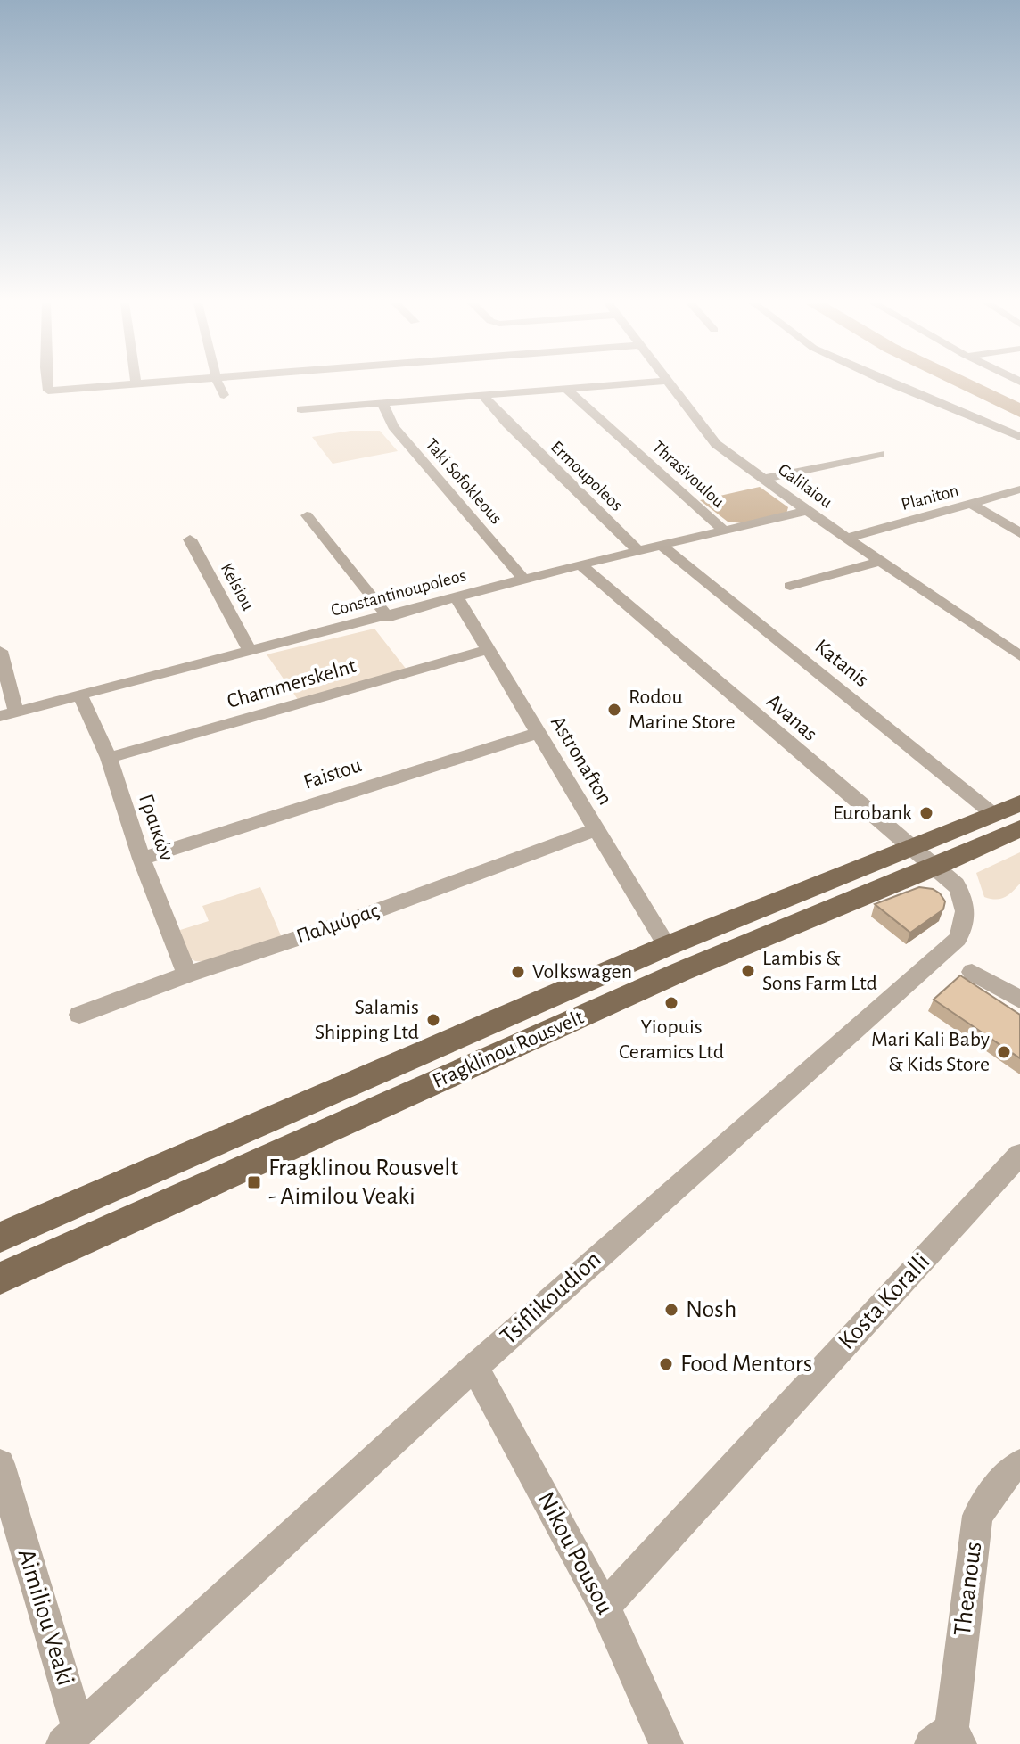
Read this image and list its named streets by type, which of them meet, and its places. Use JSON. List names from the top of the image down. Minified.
{"streets":{"main road":["Fragklinou Rousvelt"],"street":["Thrasivoulou","Ermoupoleos","Taki Sofokleous","Galilaiou","Planiton","Kelsiou","Constantinoupoleos","Katanis","Chammerskelnt","Avanas","Astronafton","Faistou","Γραικών","Παλμύρας","Tsiflikoudion","Kosta Koralli","Nikou Pousou","Theanous","Aimiliou Veaki"]},"crossings":[["Thrasivoulou","Constantinoupoleos"],["Ermoupoleos","Constantinoupoleos"],["Taki Sofokleous","Constantinoupoleos"],["Galilaiou","Planiton"],["Galilaiou","Constantinoupoleos"],["Kelsiou","Constantinoupoleos"],["Constantinoupoleos","Katanis"],["Constantinoupoleos","Avanas"],["Constantinoupoleos","Astronafton"],["Constantinoupoleos","Γραικών"],["Katanis","Fragklinou Rousvelt"],["Chammerskelnt","Astronafton"],["Chammerskelnt","Γραικών"],["Avanas","Fragklinou Rousvelt"],["Avanas","Tsiflikoudion"],["Astronafton","Faistou"],["Astronafton","Παλμύρας"],["Astronafton","Fragklinou Rousvelt"],["Faistou","Γραικών"],["Γραικών","Παλμύρας"],["Fragklinou Rousvelt","Tsiflikoudion"],["Tsiflikoudion","Nikou Pousou"],["Tsiflikoudion","Aimiliou Veaki"],["Kosta Koralli","Nikou Pousou"]],"places":{"other":["Rodou Marine Store","Eurobank","Lambis & Sons Farm Ltd","Volkswagen","Yiopuis Ceramics Ltd","Salamis Shipping Ltd","Mari Kali Baby & Kids Store","Nosh","Food Mentors"],"transit":["Fragklinou Rousvelt - Aimilou Veaki"]}}
